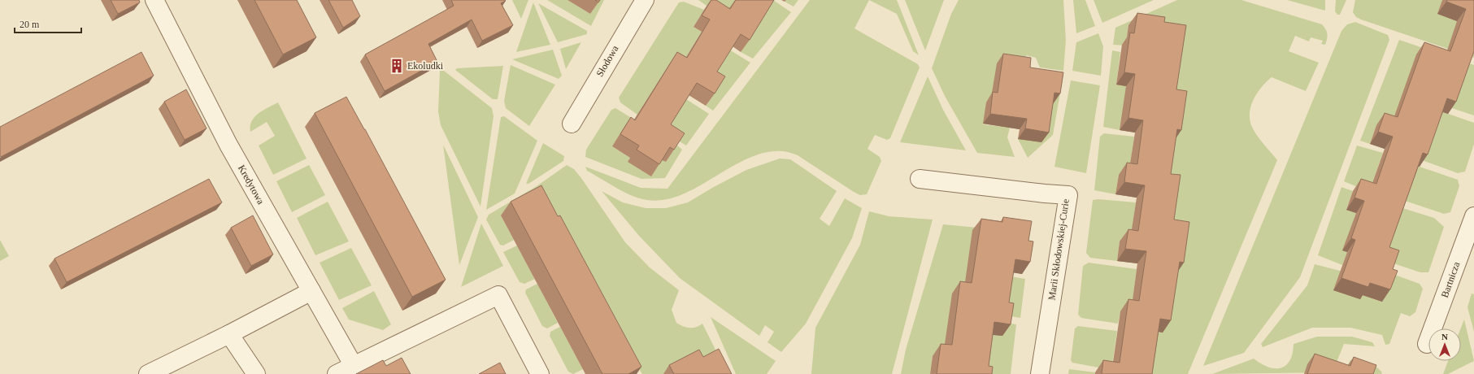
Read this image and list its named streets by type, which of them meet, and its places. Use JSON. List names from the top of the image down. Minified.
{"streets":{"street":["Słodowa","Kredytowa","Marii Skłodowskiej-Curie","Bartnicza"]},"places":{"building":["Ekoludki"]},"scale_bar":"20 m","north":"top"}
